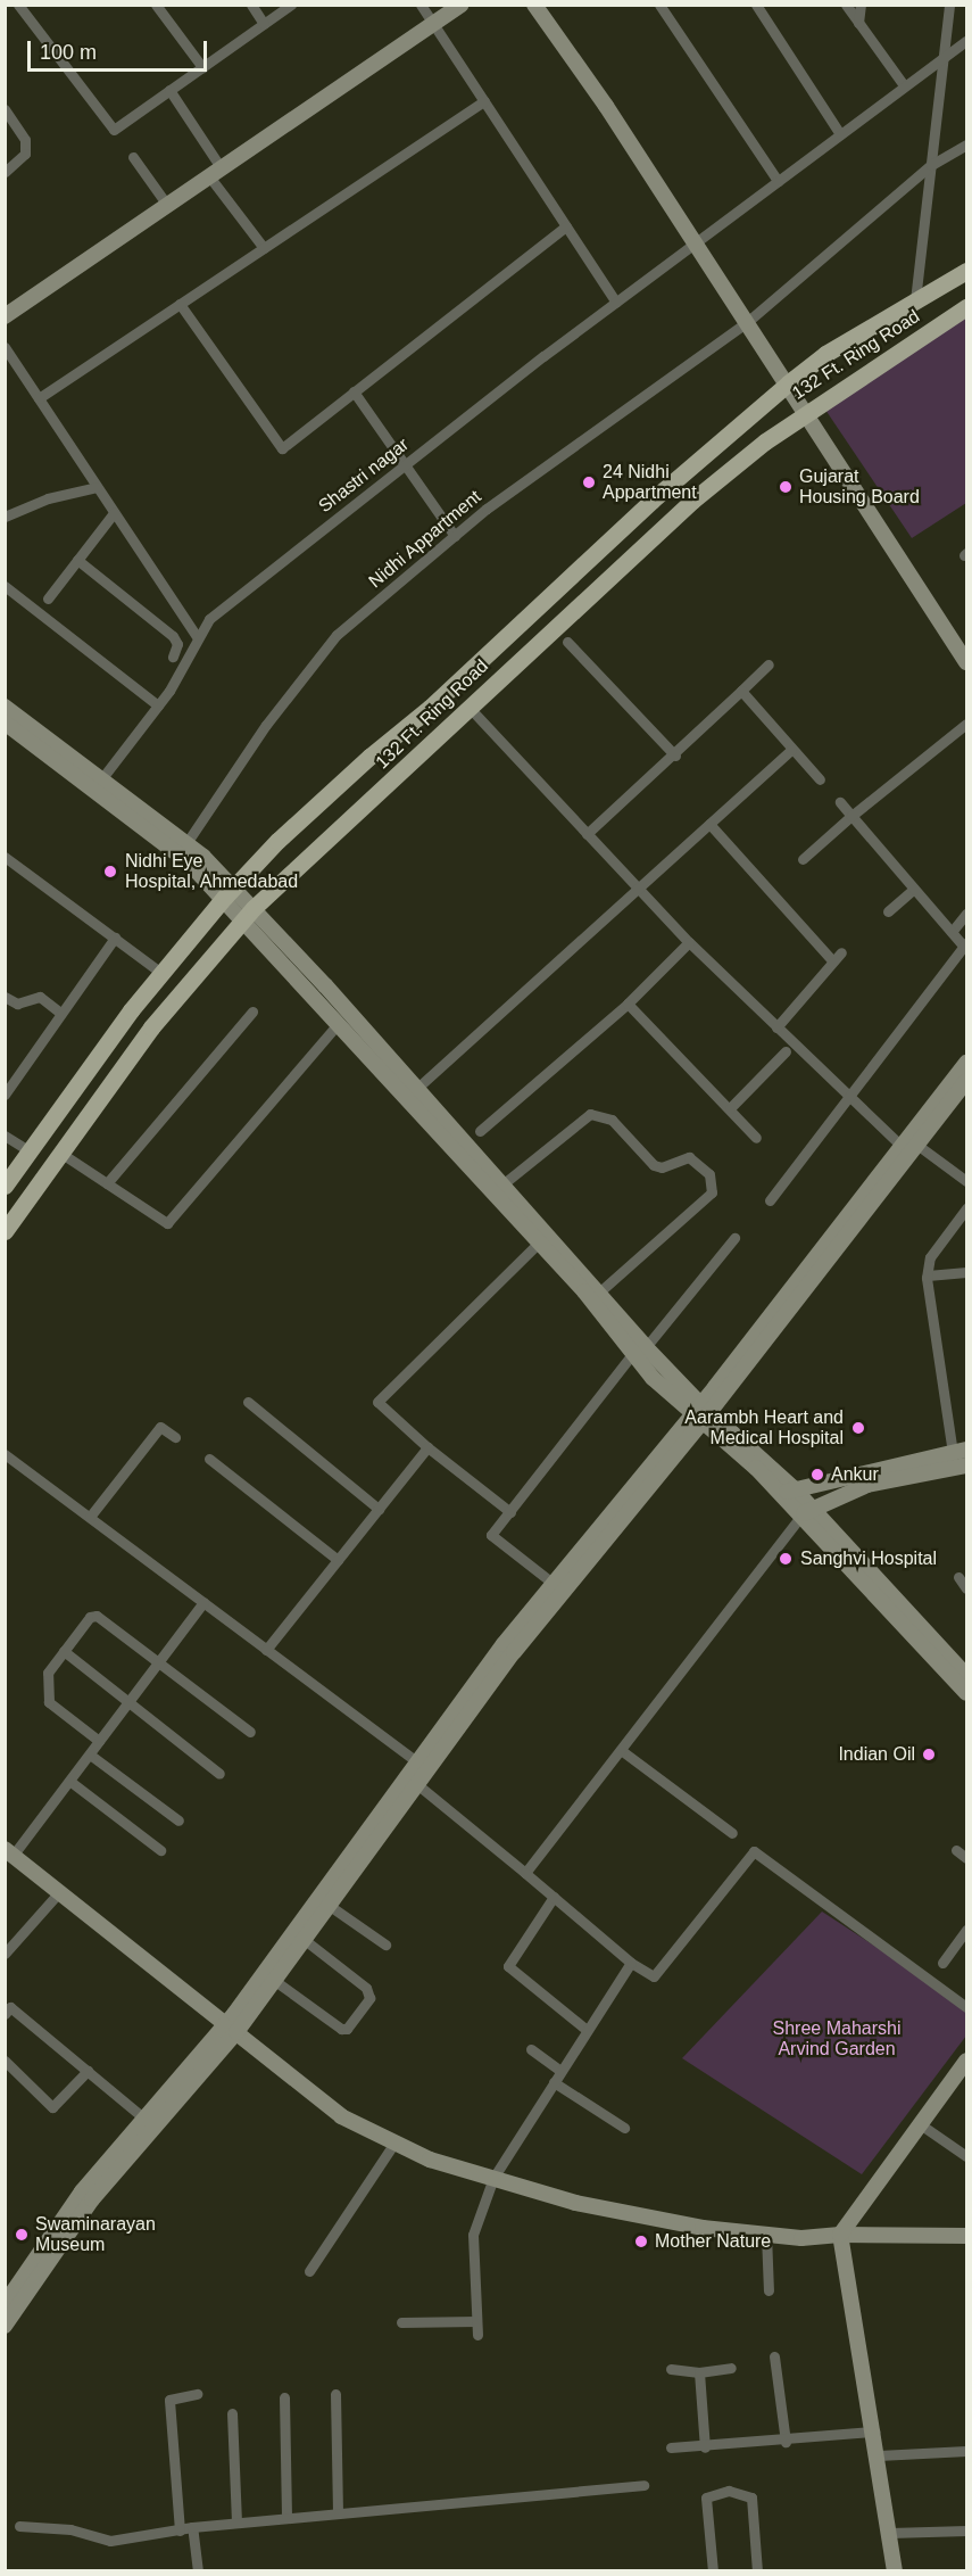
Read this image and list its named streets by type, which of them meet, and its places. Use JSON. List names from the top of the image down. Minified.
{"streets":{"main road":["132 Ft. Ring Road"],"street":["Shastri nagar","Nidhi Appartment"]},"parks":["Shree Maharshi Arvind Garden"],"places":["24 Nidhi Appartment","Gujarat Housing Board","Nidhi Eye Hospital, Ahmedabad","Aarambh Heart and Medical Hospital","Ankur","Sanghvi Hospital","Indian Oil","Swaminarayan Museum","Mother Nature"],"scale_bar":"100 m"}
